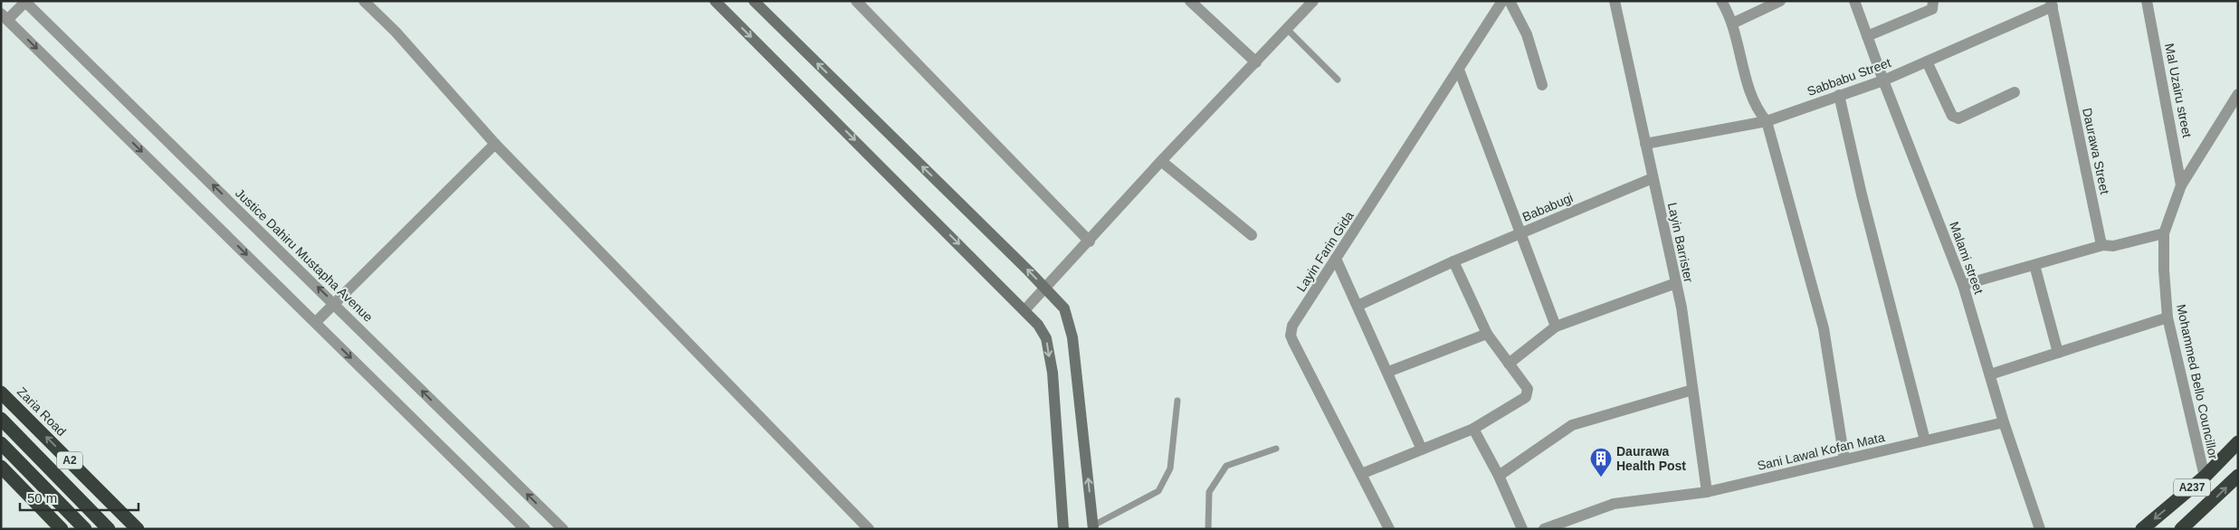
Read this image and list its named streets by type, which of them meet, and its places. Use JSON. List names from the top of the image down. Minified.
{"streets":{"highway":["Zaria Road","A2","A237"],"street":["Sabbabu Street","Mal Uzairu street","Daurawa Street","Bababugi","Layin Barrister","Layin Farin Gida","Justice Dahiru Mustapha Avenue","Malami street","Mohammed Bello Councillor","Sani Lawal Kofan Mata"]},"crossings":[["Sabbabu Street","Daurawa Street"],["Sabbabu Street","Layin Barrister"],["Sabbabu Street","Malami street"],["Mal Uzairu street","Mohammed Bello Councillor"],["Bababugi","Layin Barrister"],["Layin Barrister","Sani Lawal Kofan Mata"],["Malami street","Sani Lawal Kofan Mata"],["Mohammed Bello Councillor","A237"]],"places":{"building":["Daurawa Health Post"]},"scale_bar":"50 m"}
